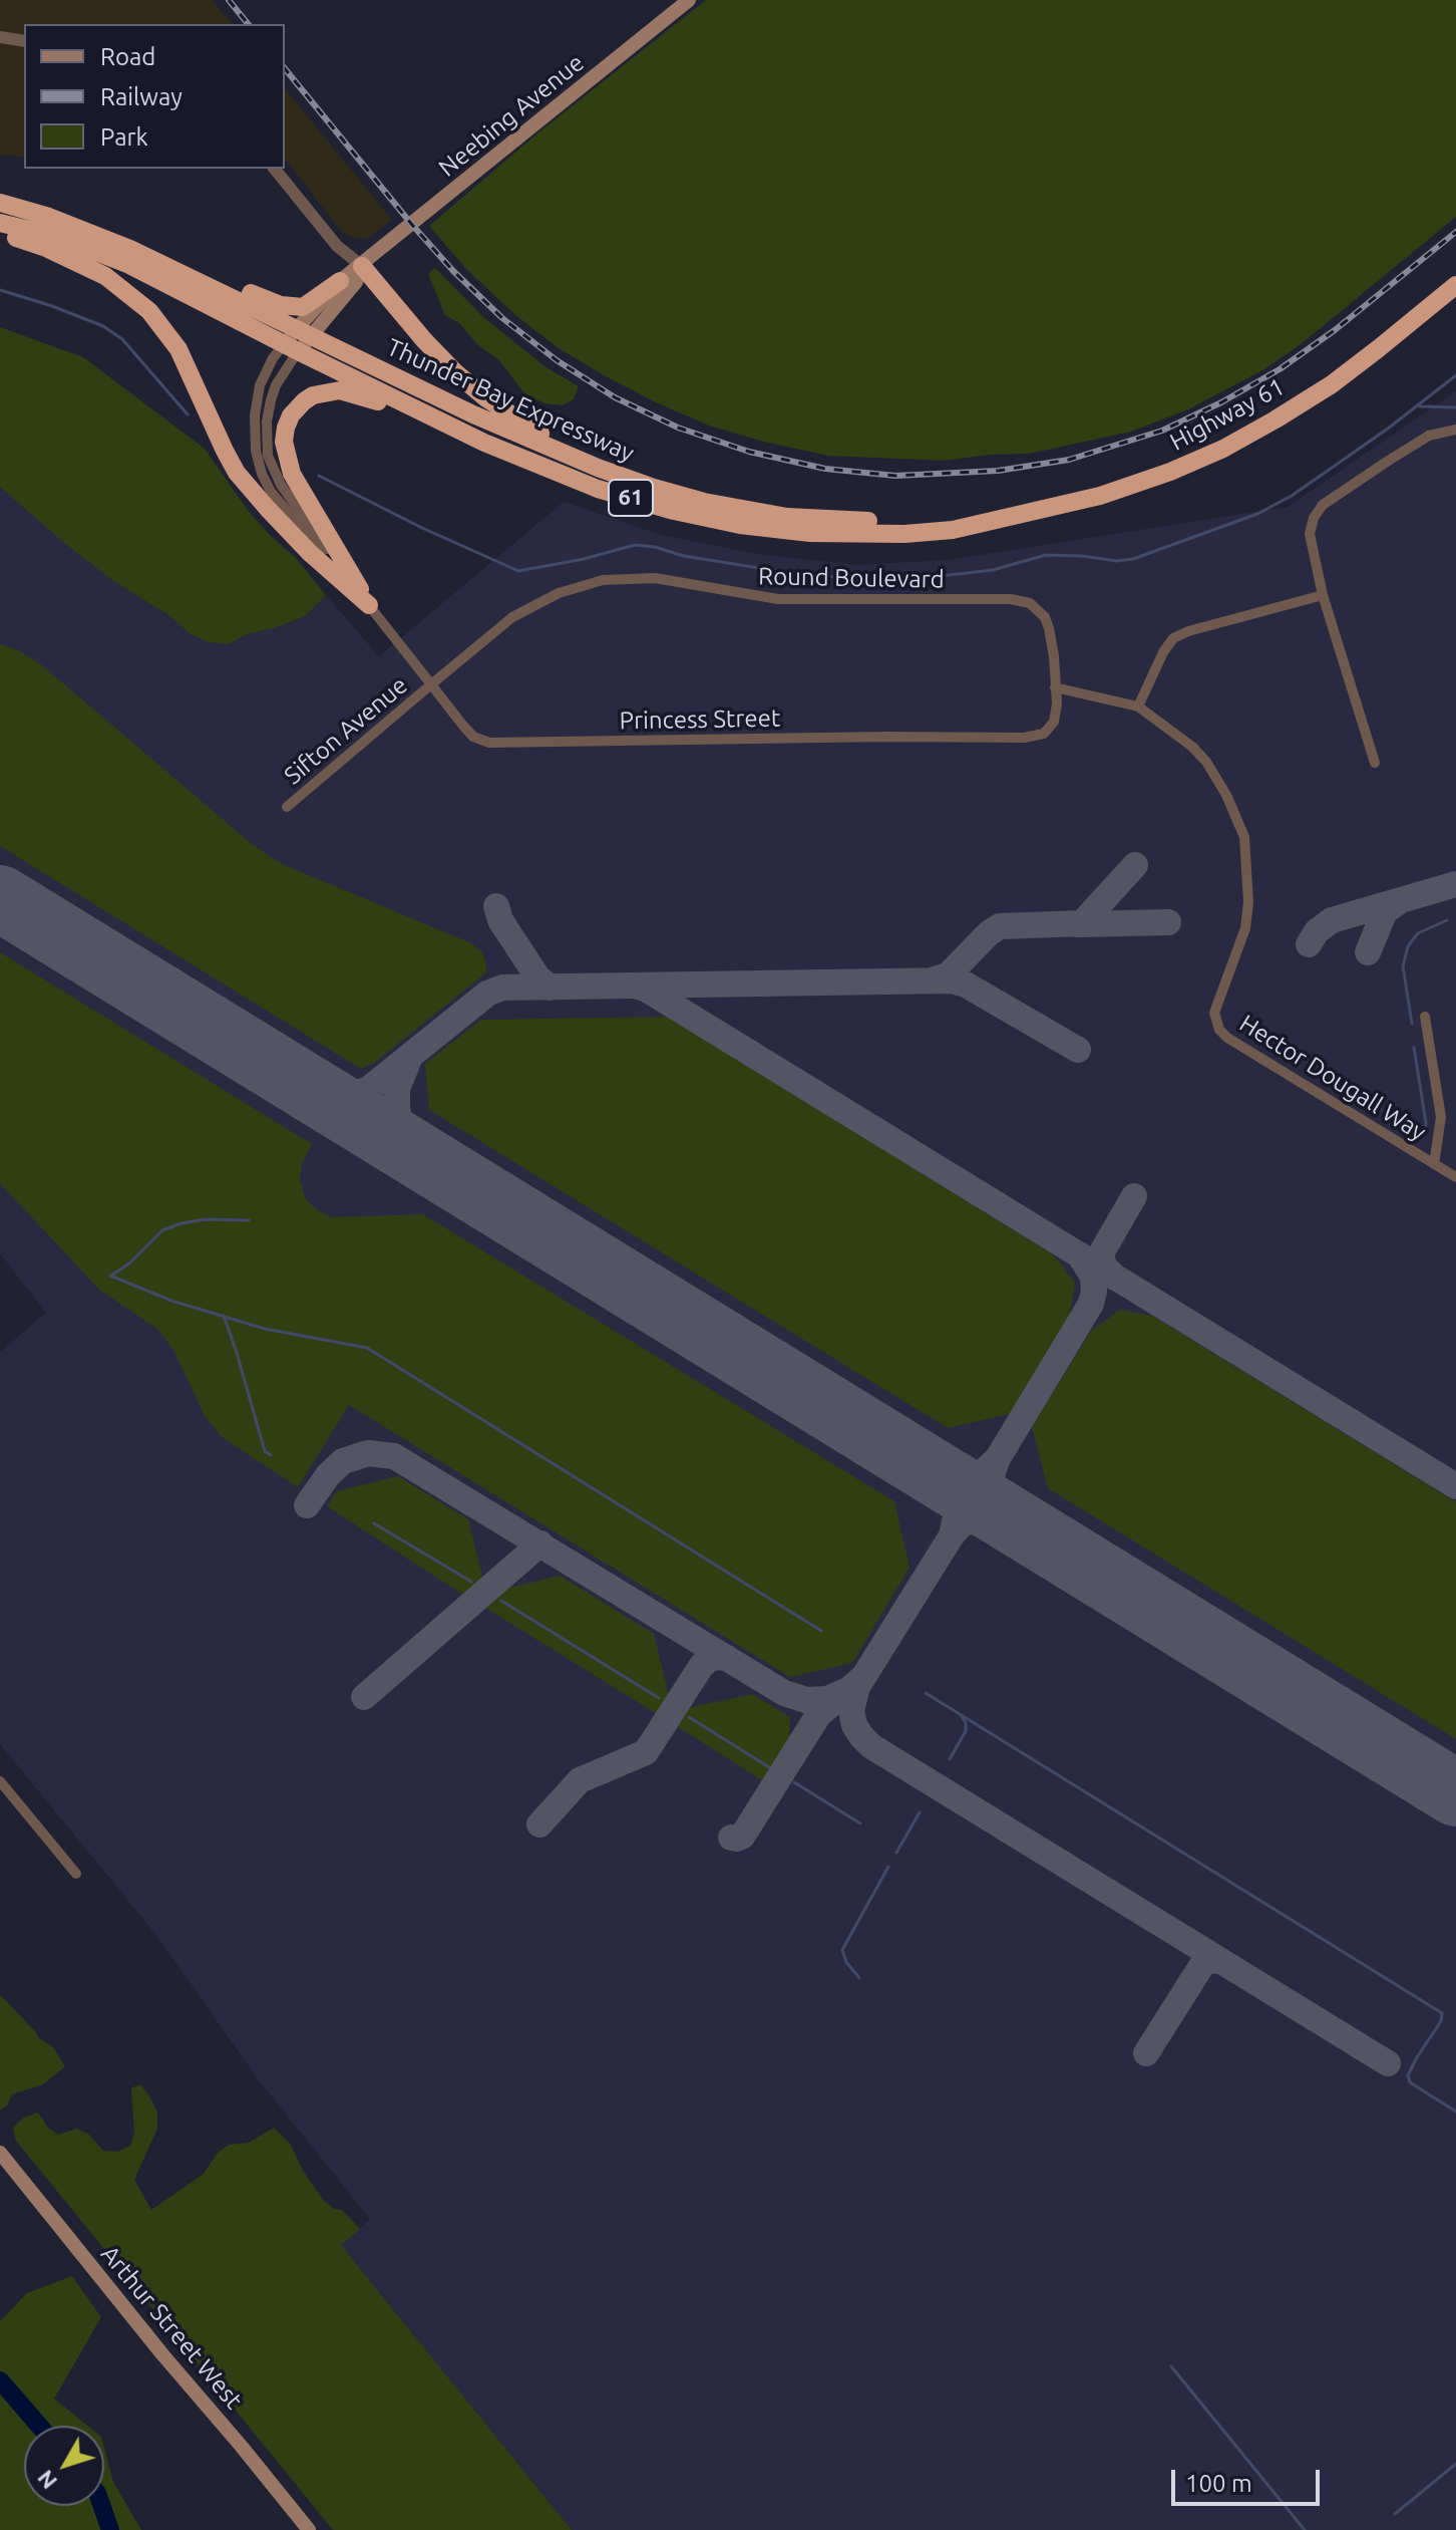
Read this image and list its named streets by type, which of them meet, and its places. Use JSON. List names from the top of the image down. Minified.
{"streets":{"highway":["Thunder Bay Expressway","Highway 61","61"],"main road":["Neebing Avenue","Arthur Street West"],"street":["Round Boulevard","Princess Street","Sifton Avenue","Hector Dougall Way"]},"crossings":[["Neebing Avenue","Thunder Bay Expressway"],["Neebing Avenue","Princess Street"],["Thunder Bay Expressway","Highway 61"],["Thunder Bay Expressway","Princess Street"],["Round Boulevard","Princess Street"],["Round Boulevard","Sifton Avenue"],["Princess Street","Sifton Avenue"]],"legend":["Road","Railway","Park"],"scale_bar":"100 m","north":"bottom left"}
